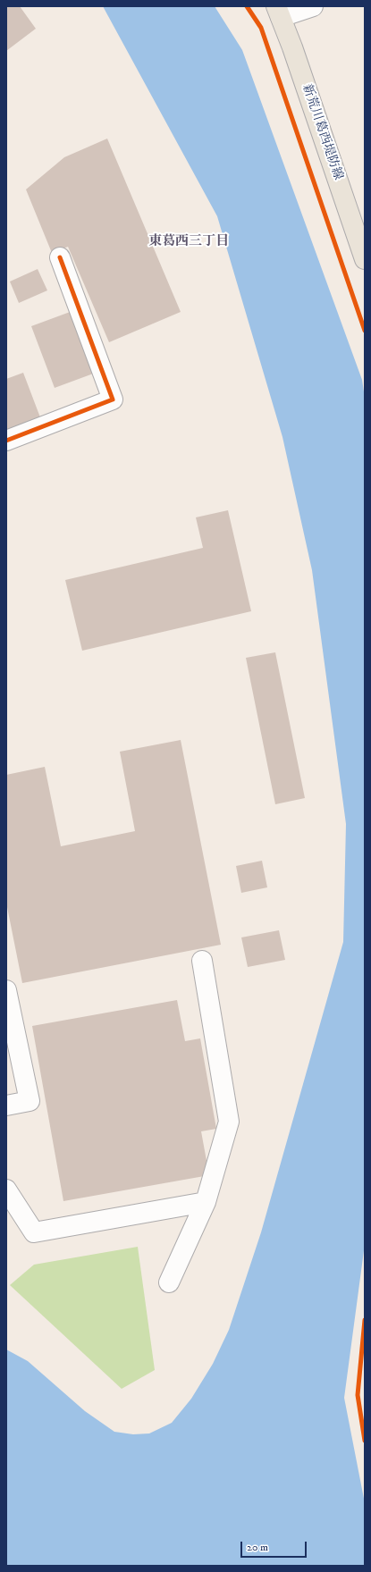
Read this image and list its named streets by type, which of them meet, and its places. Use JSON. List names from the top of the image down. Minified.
{"streets":{"main road":["新荒川葛西堤防線"]},"districts":["東葛西三丁目"],"scale_bar":"20 m"}
